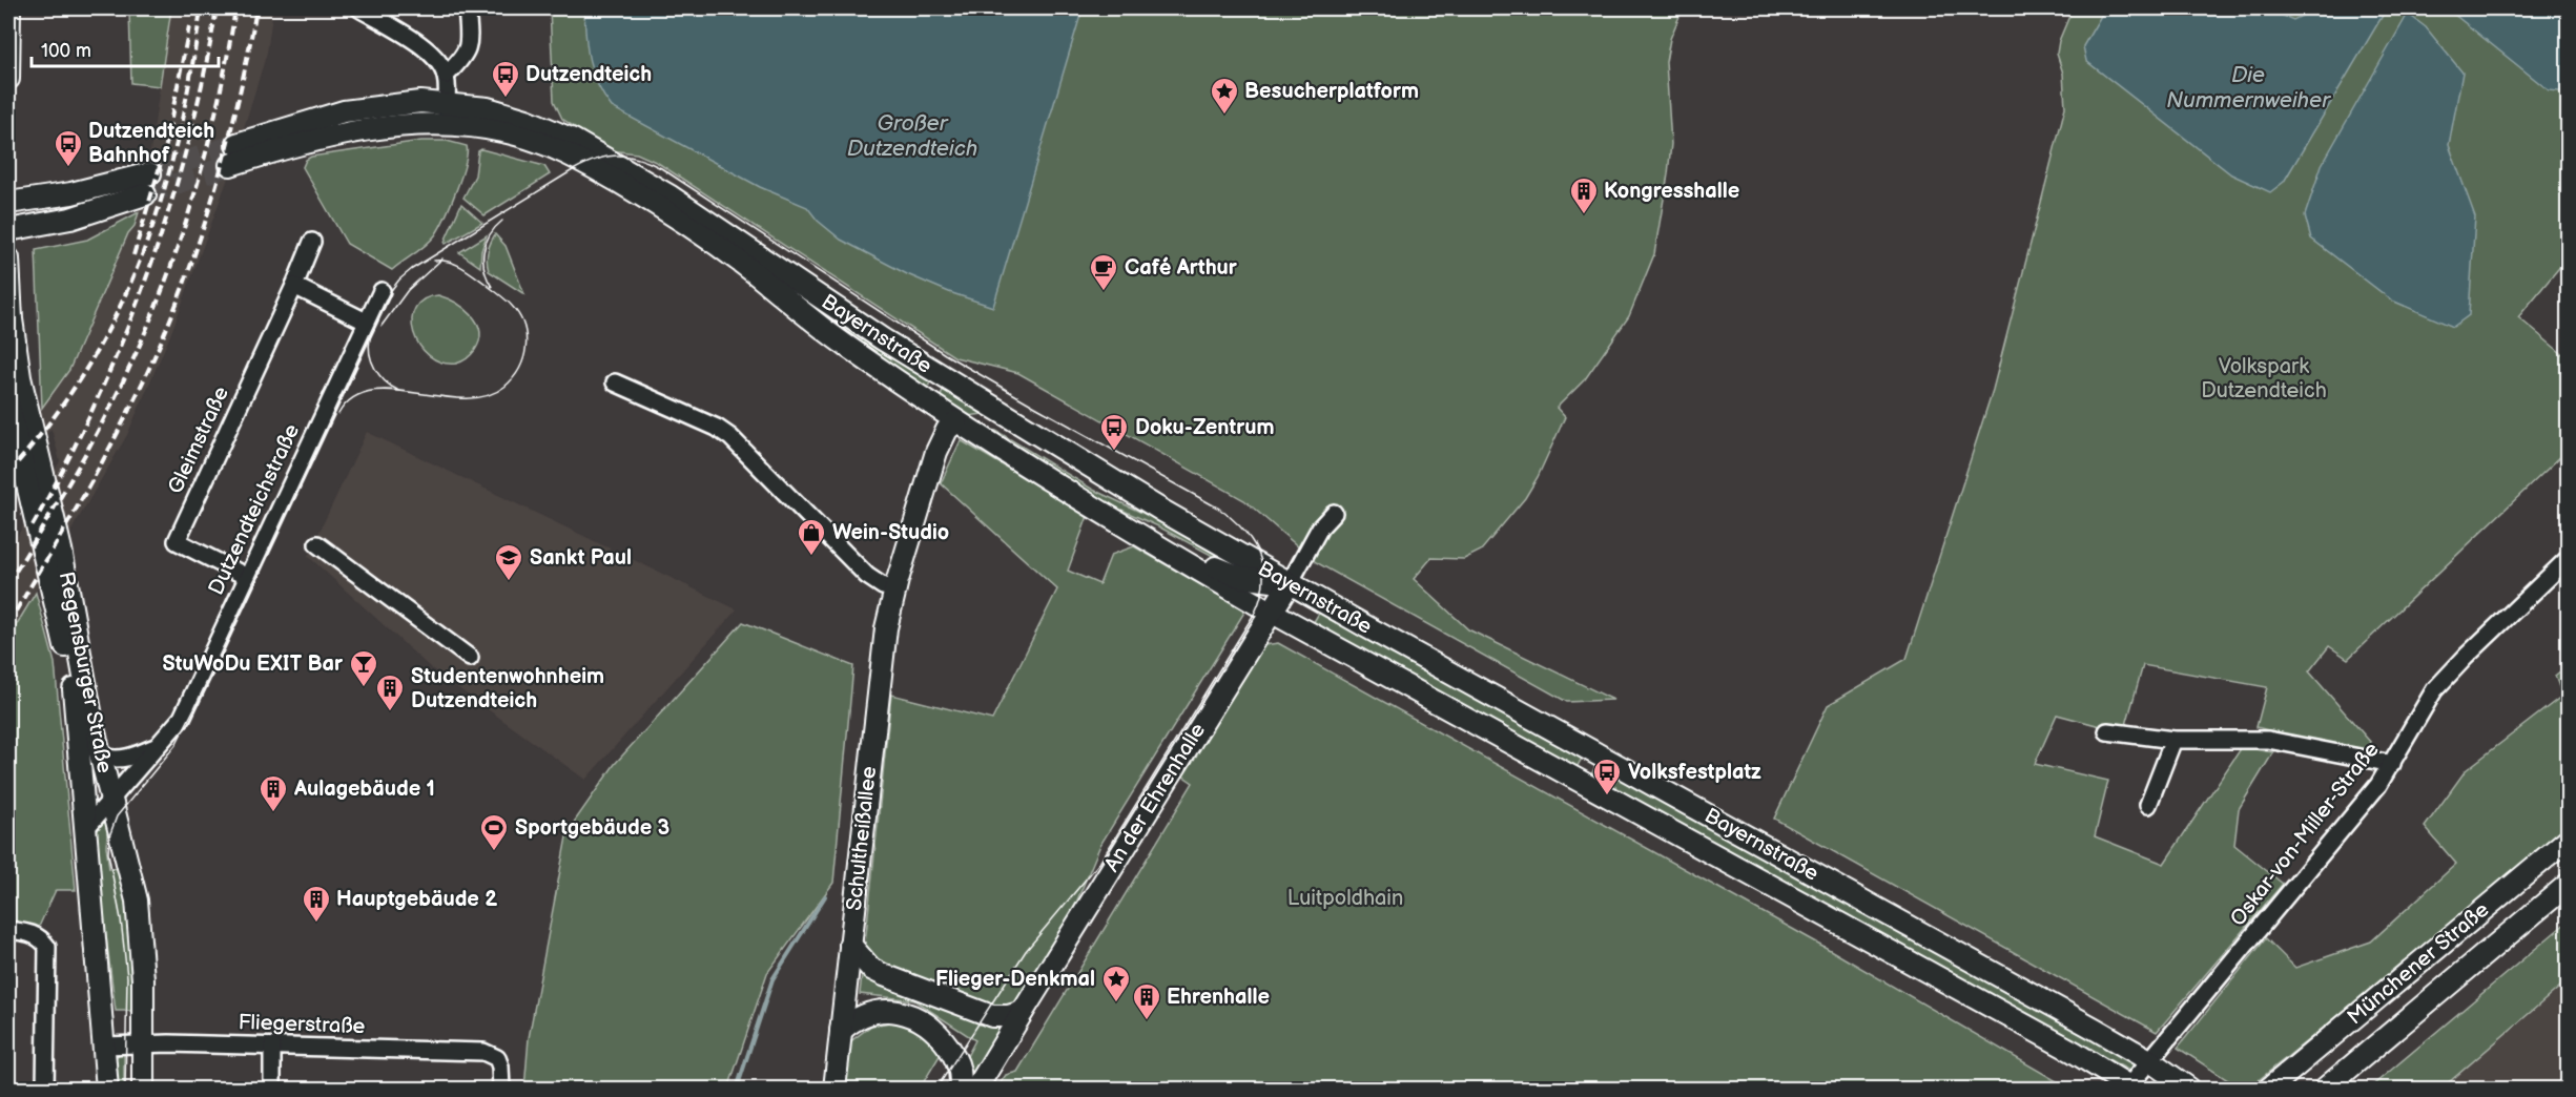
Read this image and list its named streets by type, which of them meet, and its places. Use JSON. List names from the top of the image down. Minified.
{"streets":{"main road":["Bayernstraße","Regensburger Straße","An der Ehrenhalle","Schultheißallee","Münchener Straße"],"street":["Gleimstraße","Dutzendteichstraße","Oskar-von-Miller-Straße","Fliegerstraße"]},"crossings":[["Bayernstraße","An der Ehrenhalle"],["Bayernstraße","Oskar-von-Miller-Straße"],["Bayernstraße","Schultheißallee"],["Gleimstraße","Dutzendteichstraße"],["Dutzendteichstraße","Regensburger Straße"],["Regensburger Straße","Fliegerstraße"]],"water":["Die Nummernweiher","Großer Dutzendteich"],"parks":["Volkspark Dutzendteich","Luitpoldhain"],"places":{"bus stop":["Dutzendteich","Dutzendteich Bahnhof","Doku-Zentrum","Volksfestplatz"],"place":["Besucherplatform","Flieger-Denkmal"],"building":["Kongresshalle","Studentenwohnheim Dutzendteich","Aulagebäude 1","Hauptgebäude 2","Ehrenhalle"],"cafe":["Café Arthur"],"shop":["Wein-Studio"],"school or university":["Sankt Paul"],"bar":["StuWoDu EXIT Bar"],"sports":["Sportgebäude 3"]},"scale_bar":"100 m"}
